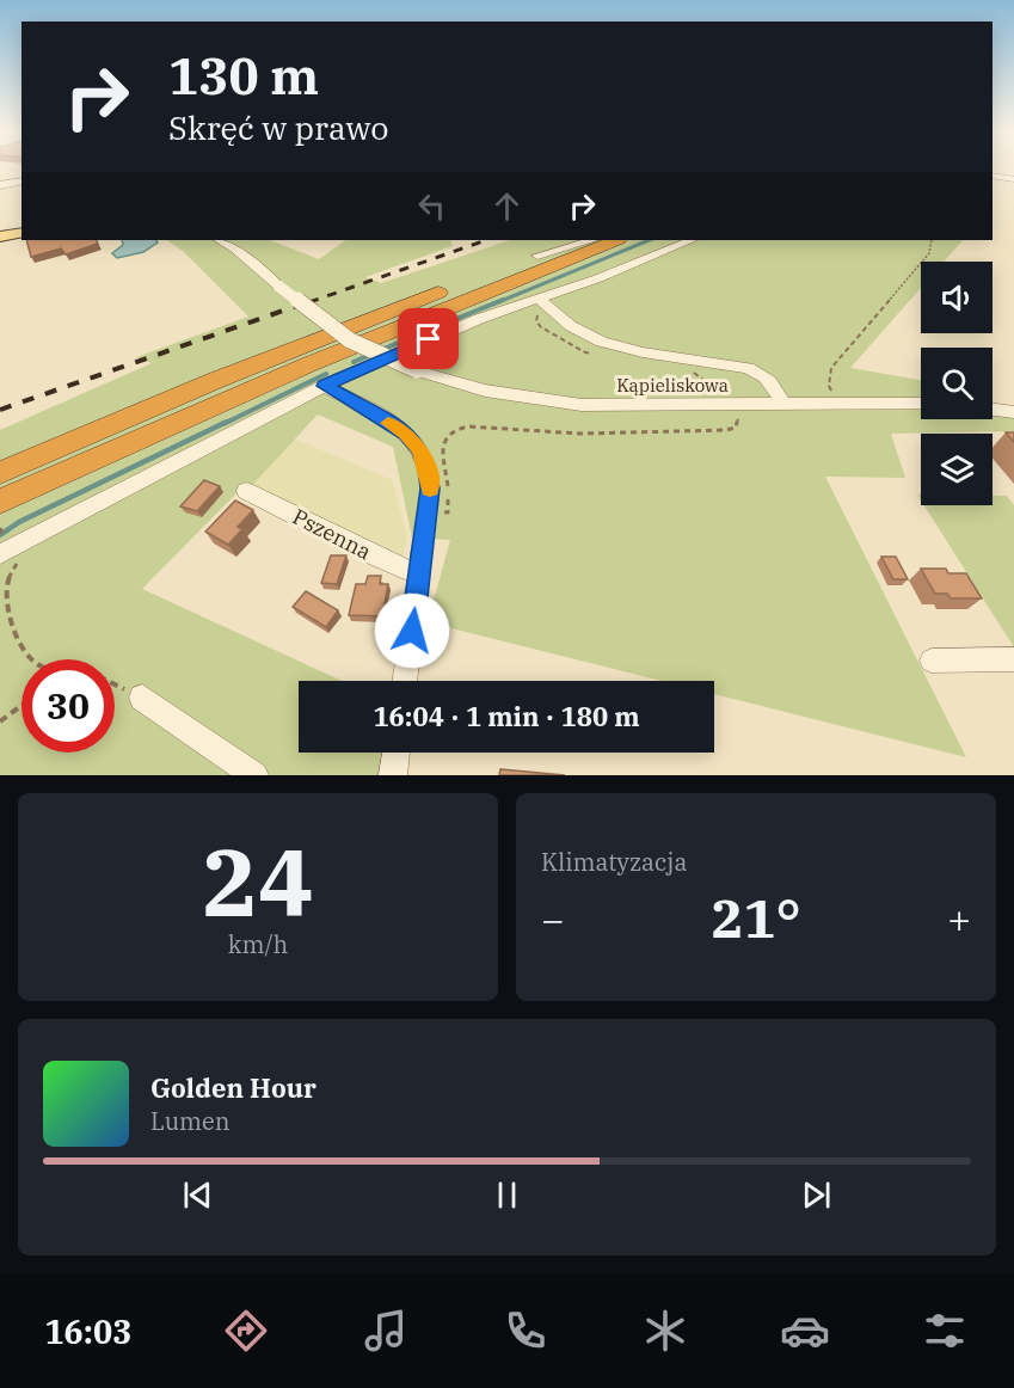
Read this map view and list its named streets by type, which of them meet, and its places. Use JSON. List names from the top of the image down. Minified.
{"streets":{"street":["Kąpieliskowa","Pszenna"]},"page":{"turn":["130 m","Skręć w prawo"],"limit":"30","trip":"16:04 · 1 min · 180 m","tile":[["24","km/h"],"Klimatyzacja"],"heat":["−","21°","+"],"song":["Golden Hour","Lumen"],"tabs":"16:03"}}
